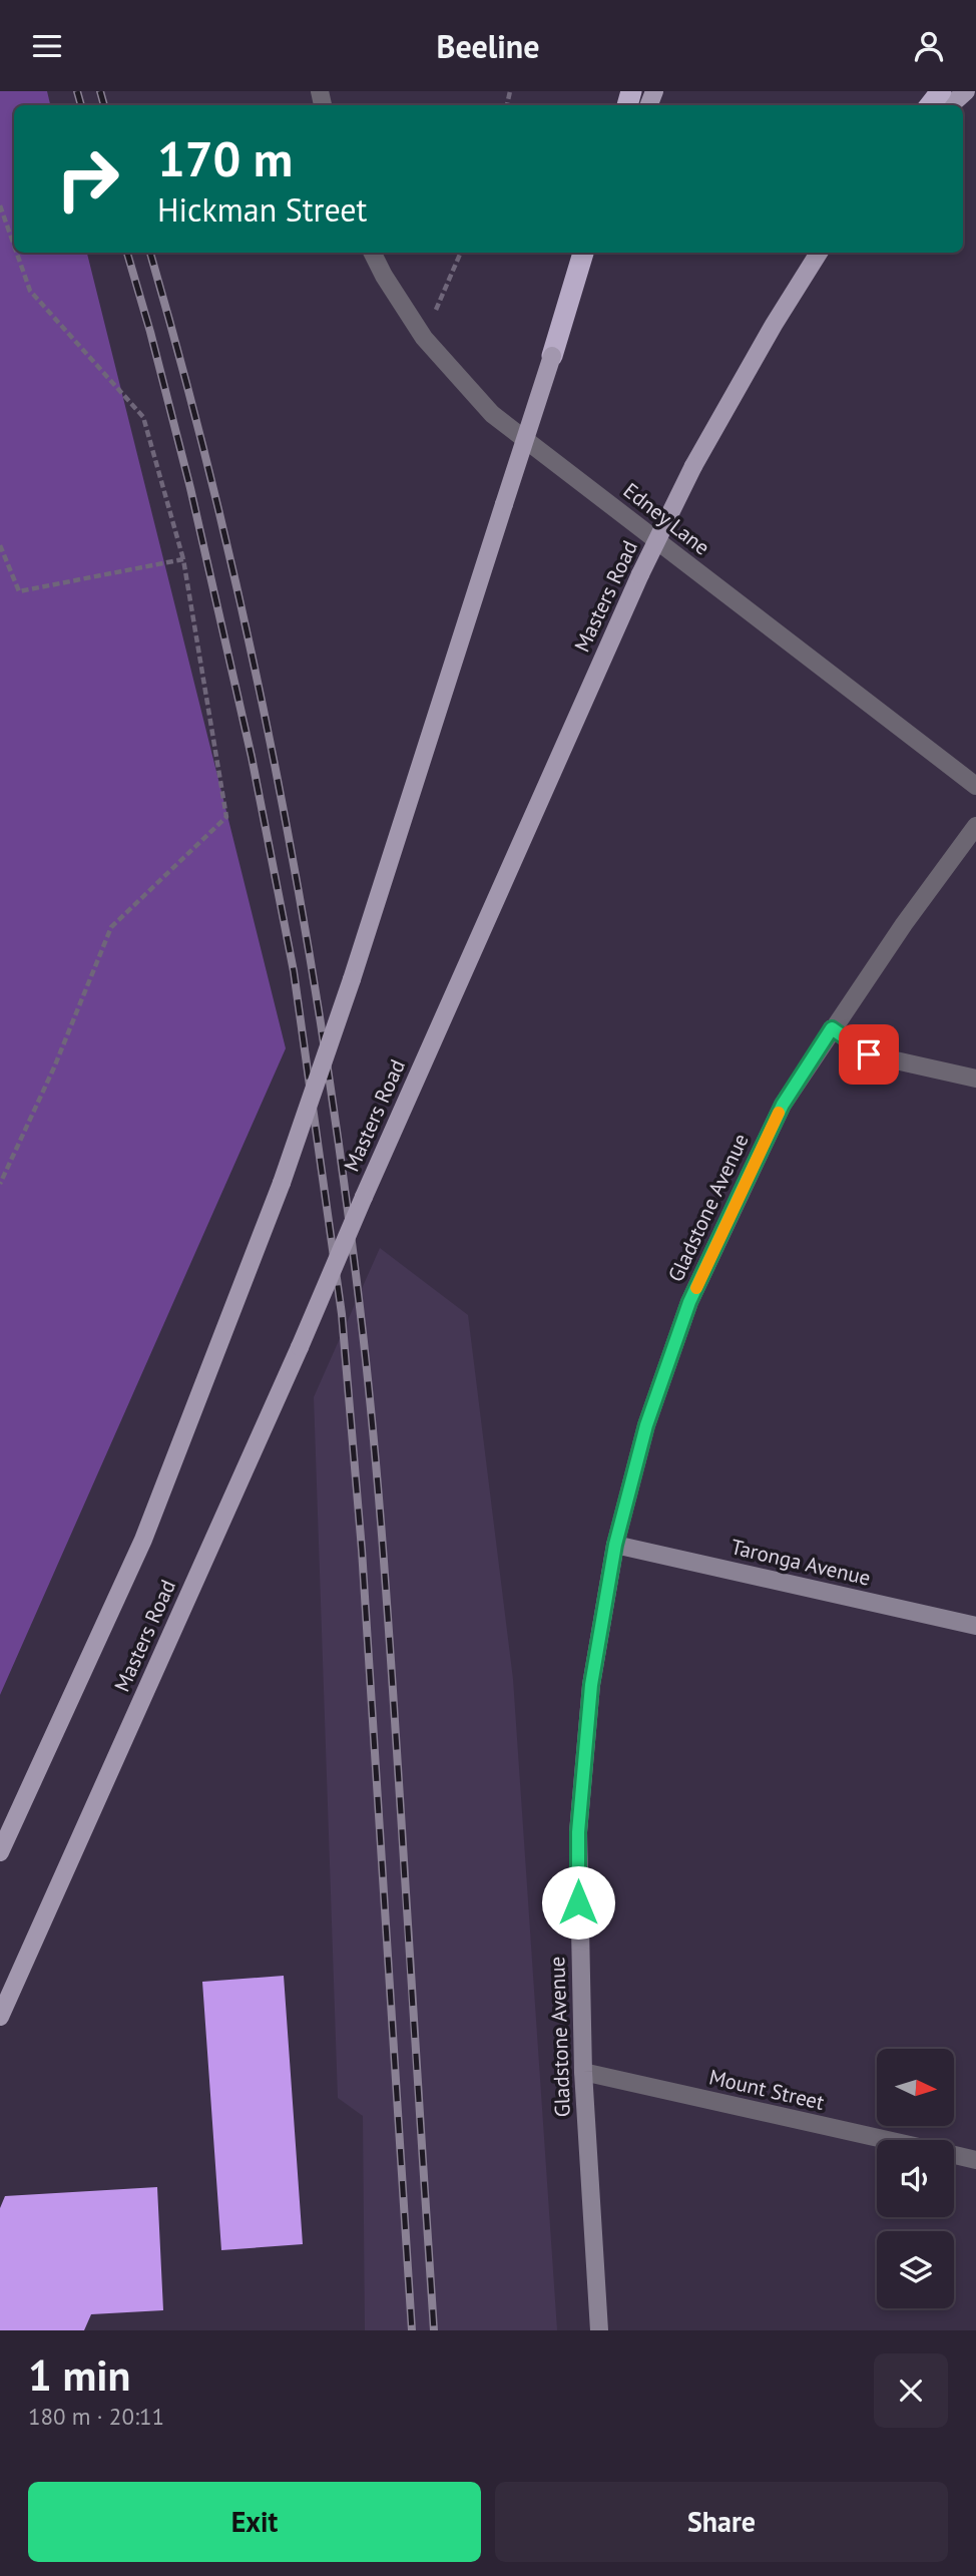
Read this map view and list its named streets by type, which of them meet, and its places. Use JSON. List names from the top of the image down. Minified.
{"streets":{"main road":["Masters Road","Gladstone Avenue","Taronga Avenue"],"street":["Edney Lane","Mount Street"]},"crossings":[["Gladstone Avenue","Taronga Avenue"],["Gladstone Avenue","Mount Street"]],"north":"right","page":{"header":"Beeline","turn":["170 m","Hickman Street"],"heading":["1 min","180 m · 20:11"],"buttons":["Exit","Share"]}}
